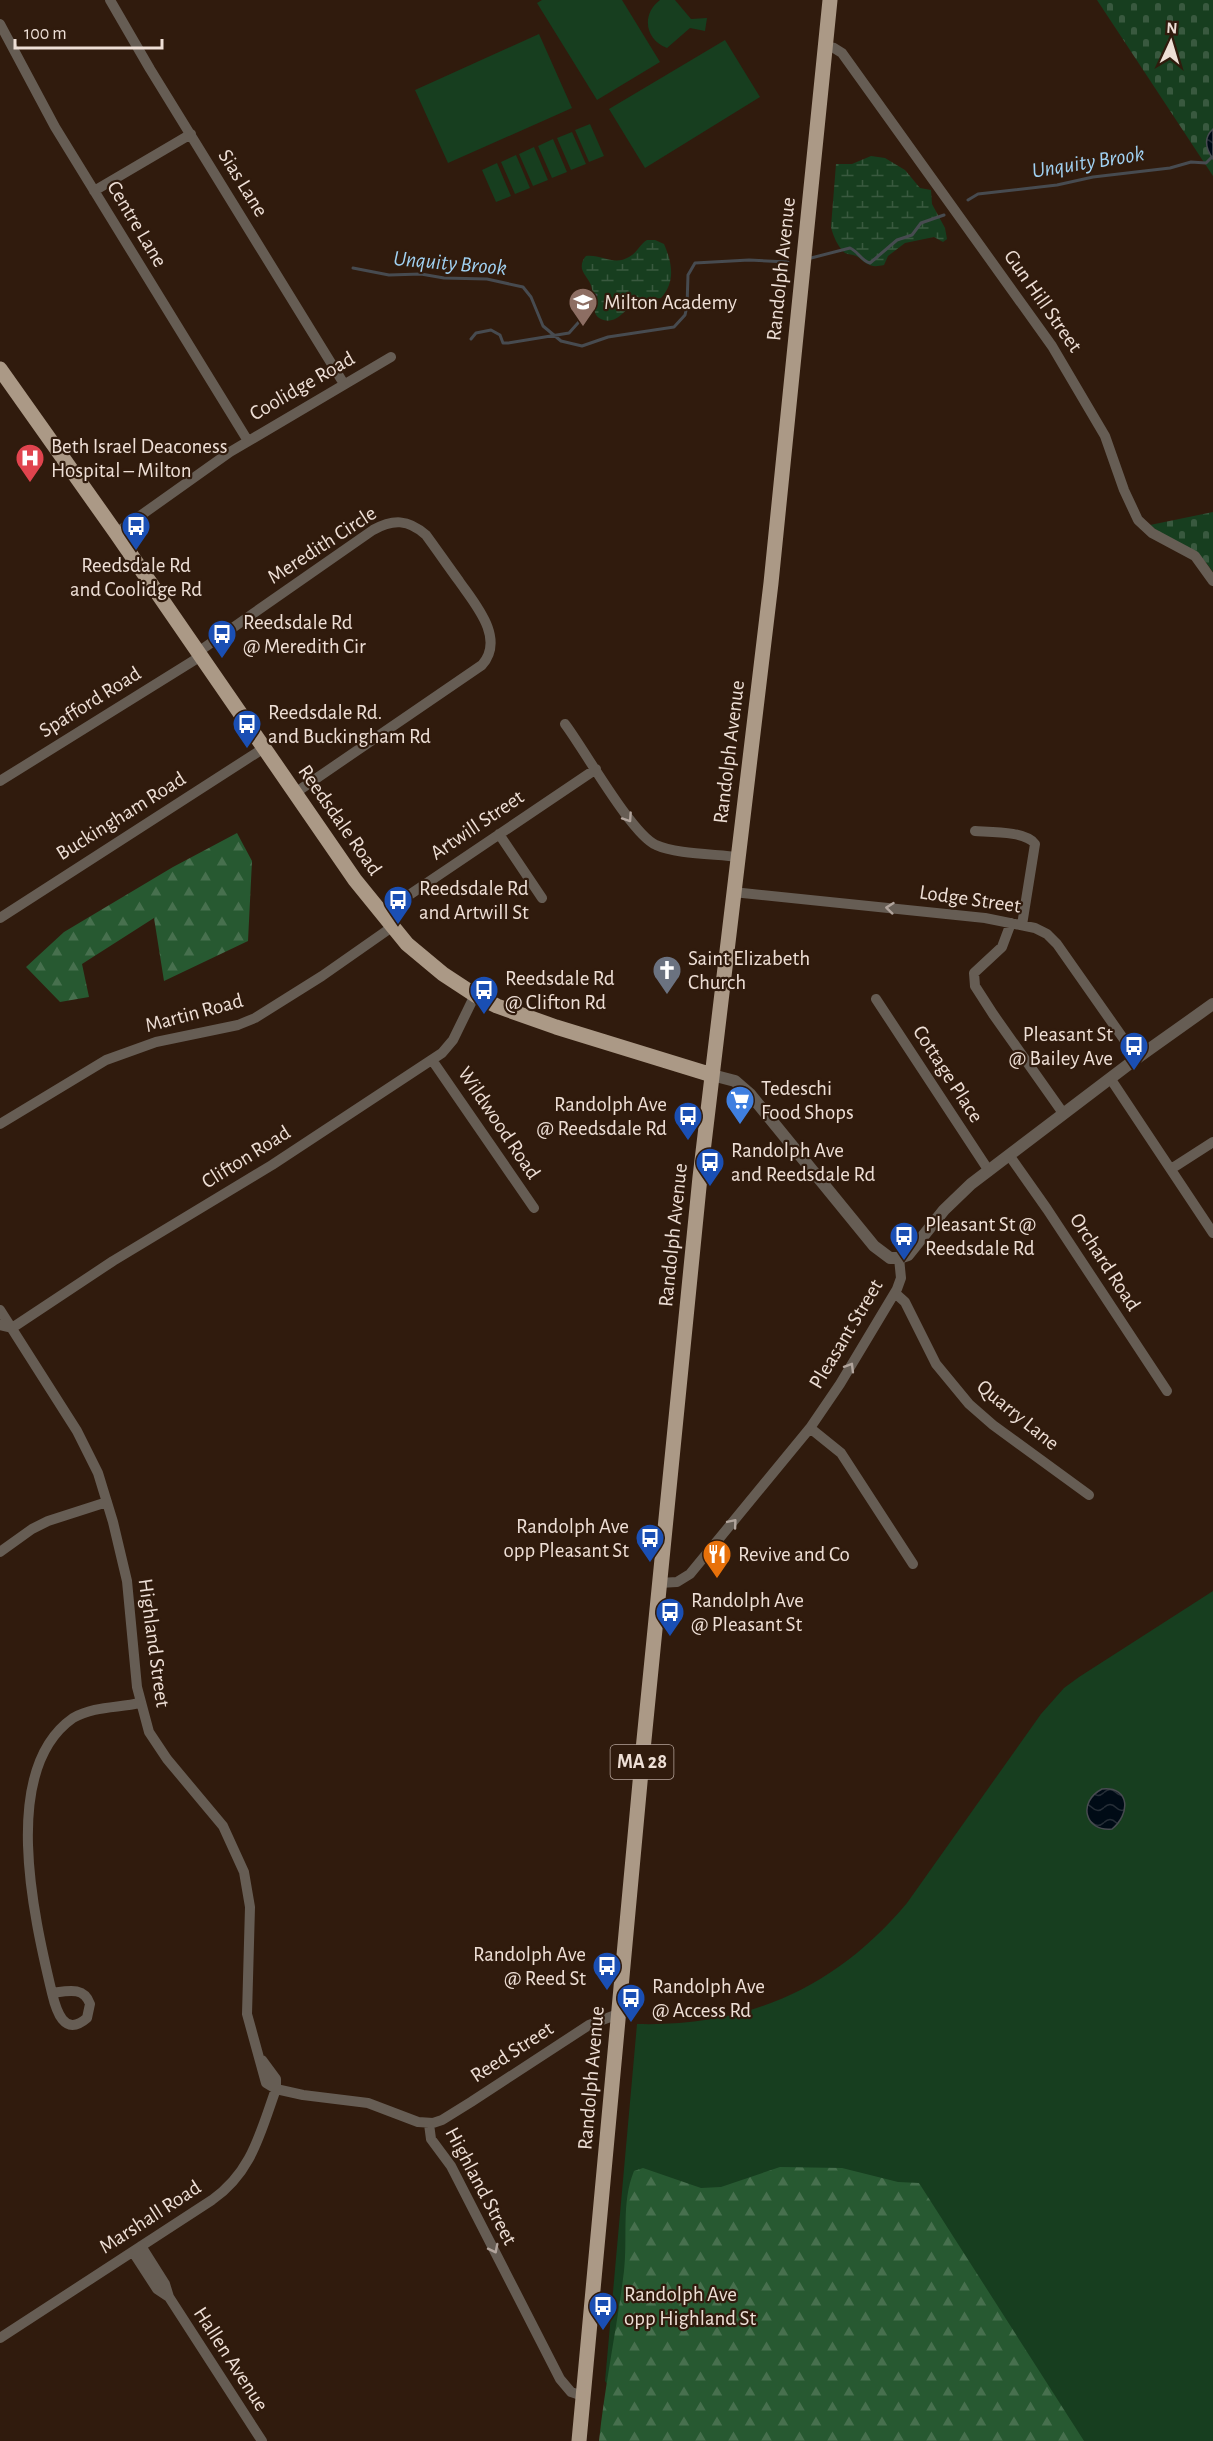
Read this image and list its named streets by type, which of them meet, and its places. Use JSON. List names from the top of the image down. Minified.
{"streets":{"main road":["Randolph Avenue","Reedsdale Road","MA 28"],"street":["Sias Lane","Centre Lane","Gun Hill Street","Coolidge Road","Meredith Circle","Spafford Road","Buckingham Road","Artwill Street","Lodge Street","Martin Road","Cottage Place","Wildwood Road","Clifton Road","Orchard Road","Pleasant Street","Quarry Lane","Highland Street","Reed Street","Marshall Road","Hallen Avenue"]},"crossings":[["Sias Lane","Coolidge Road"],["Centre Lane","Coolidge Road"],["Randolph Avenue","Gun Hill Street"],["Randolph Avenue","Reedsdale Road"],["Randolph Avenue","Lodge Street"],["Randolph Avenue","Pleasant Street"],["Randolph Avenue","Highland Street"],["Randolph Avenue","Reed Street"],["Coolidge Road","Reedsdale Road"],["Meredith Circle","Spafford Road"],["Meredith Circle","Reedsdale Road"],["Spafford Road","Reedsdale Road"],["Buckingham Road","Reedsdale Road"],["Reedsdale Road","Artwill Street"],["Reedsdale Road","Martin Road"],["Reedsdale Road","Clifton Road"],["Reedsdale Road","Pleasant Street"],["Lodge Street","Pleasant Street"],["Cottage Place","Pleasant Street"],["Wildwood Road","Clifton Road"],["Clifton Road","Highland Street"],["Orchard Road","Pleasant Street"],["Pleasant Street","Quarry Lane"],["Highland Street","Reed Street"],["Highland Street","Marshall Road"],["Marshall Road","Hallen Avenue"]],"one_way":["Lodge Street","Pleasant Street"],"water":["Unquity Brook"],"places":{"school or university":["Milton Academy"],"hospital":["Beth Israel Deaconess Hospital – Milton"],"bus stop":["Reedsdale Rd and Coolidge Rd","Reedsdale Rd @ Meredith Cir","Reedsdale Rd. and Buckingham Rd","Reedsdale Rd and Artwill St","Reedsdale Rd @ Clifton Rd","Pleasant St @ Bailey Ave","Randolph Ave @ Reedsdale Rd","Randolph Ave and Reedsdale Rd","Pleasant St @ Reedsdale Rd","Randolph Ave opp Pleasant St","Randolph Ave @ Pleasant St","Randolph Ave @ Reed St","Randolph Ave @ Access Rd","Randolph Ave opp Highland St"],"church":["Saint Elizabeth Church"],"supermarket":["Tedeschi Food Shops"],"restaurant":["Revive and Co"]},"scale_bar":"100 m","north":"top"}
